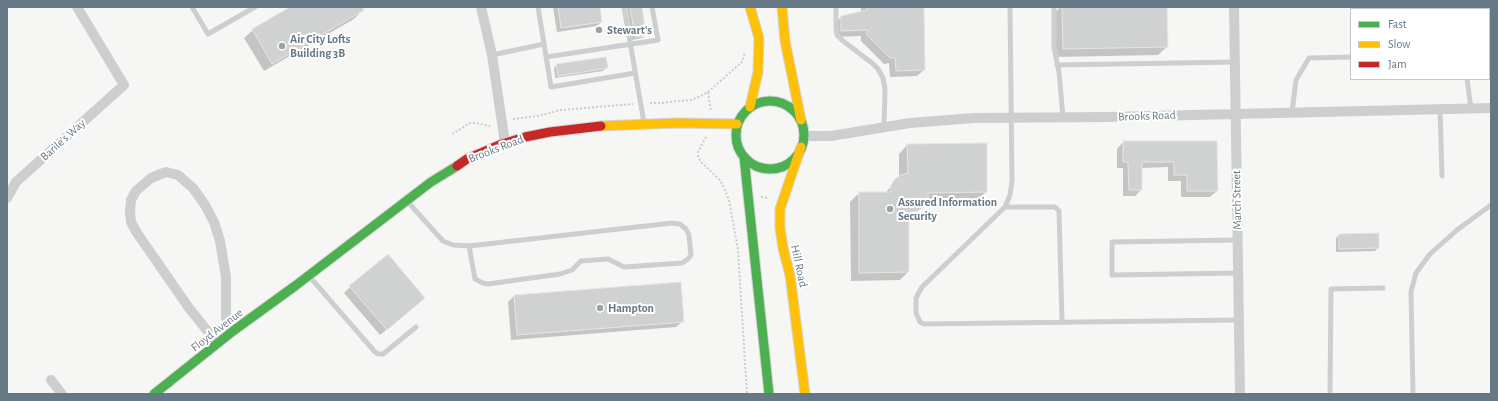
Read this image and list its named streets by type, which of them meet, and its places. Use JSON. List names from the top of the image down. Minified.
{"streets":{"main road":["Brooks Road","Hill Road","Floyd Avenue"],"street":["Barile's Way","March Street"]},"crossings":[["Brooks Road","March Street"],["Brooks Road","Hill Road"],["Brooks Road","Floyd Avenue"]],"places":["Stewart's","Air City Lofts Building 3B","Assured Information Security","Hampton"],"legend":["Fast","Slow","Jam"]}
